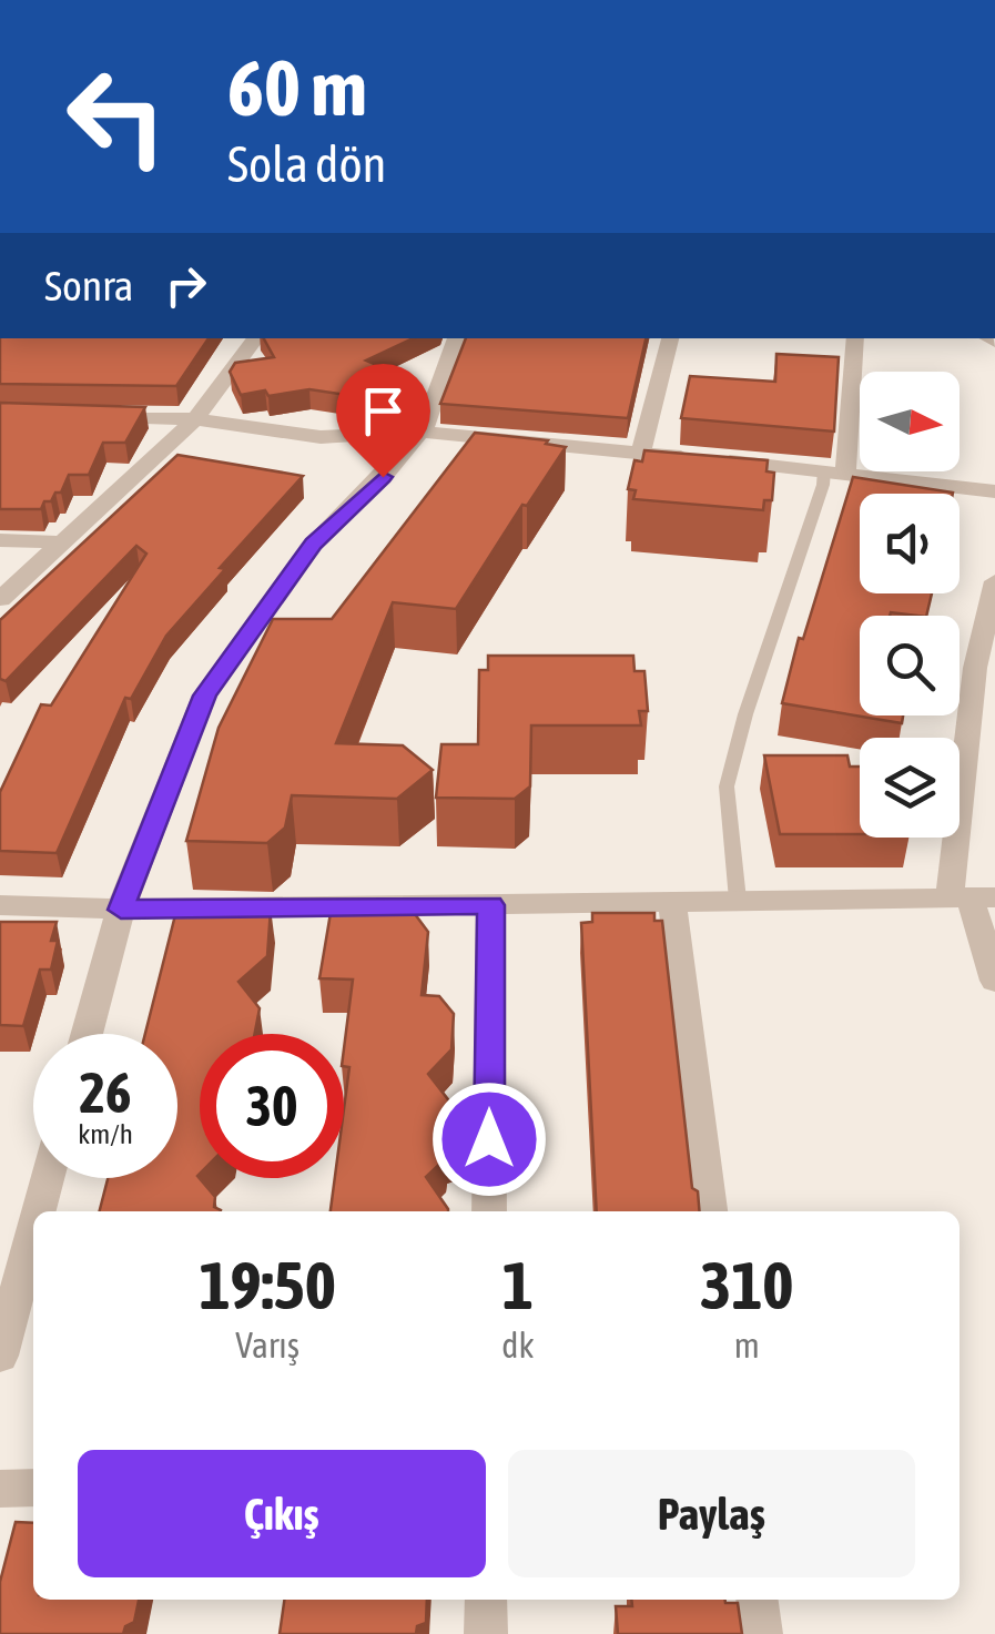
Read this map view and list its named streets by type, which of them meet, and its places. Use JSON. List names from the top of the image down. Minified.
{"north":"right","page":{"turn":["60 m","Sola dön"],"then":"Sonra","speed":"26 km/h","limit":"30","eta":["19:50","Varış","1","dk","310","m"],"buttons":["Çıkış","Paylaş"]}}
